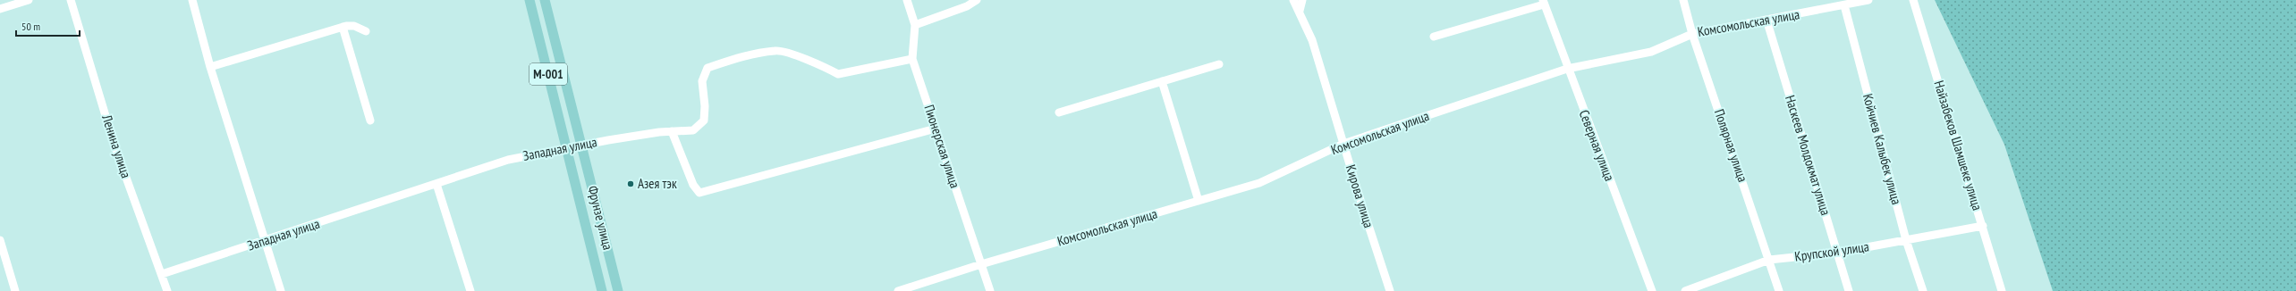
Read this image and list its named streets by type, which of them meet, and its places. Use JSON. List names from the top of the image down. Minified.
{"streets":{"main road":["M-001","Фрунзе улица"],"street":["Комсомольская улица","Северная улица","Полярная улица","Найзабеков Шамшеке улица","Ленина улица","Пионерская улица","Западная улица","Койчиев Калыбек улица","Наскеев Молдокмат улица","Кирова улица","Крупской улица"]},"crossings":[["Комсомольская улица","Северная улица"],["Комсомольская улица","Полярная улица"],["Комсомольская улица","Пионерская улица"],["Комсомольская улица","Койчиев Калыбек улица"],["Комсомольская улица","Наскеев Молдокмат улица"],["Комсомольская улица","Кирова улица"],["M-001","Западная улица"],["M-001","Фрунзе улица"],["Полярная улица","Крупской улица"],["Найзабеков Шамшеке улица","Крупской улица"],["Ленина улица","Западная улица"],["Пионерская улица","Западная улица"],["Западная улица","Фрунзе улица"],["Койчиев Калыбек улица","Крупской улица"],["Наскеев Молдокмат улица","Крупской улица"]],"places":["Азея тэк"],"scale_bar":"50 m"}
